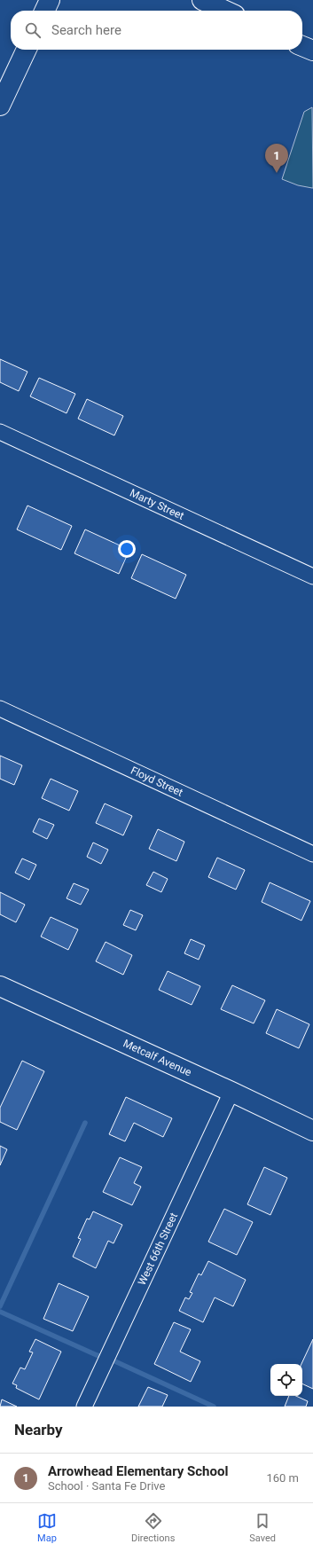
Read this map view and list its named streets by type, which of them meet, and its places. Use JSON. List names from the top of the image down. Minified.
{"streets":{"main road":["Metcalf Avenue"],"street":["Marty Street","Floyd Street","West 66th Street"]},"crossings":[["Metcalf Avenue","West 66th Street"]],"page":{"search":"Search here","pins":"1","heading":"Nearby","list":[{"mark":"1","name":"Arrowhead Elementary School","note":"School · Santa Fe Drive","value":"160 m"}],"nav":["Map","Directions","Saved"]}}
